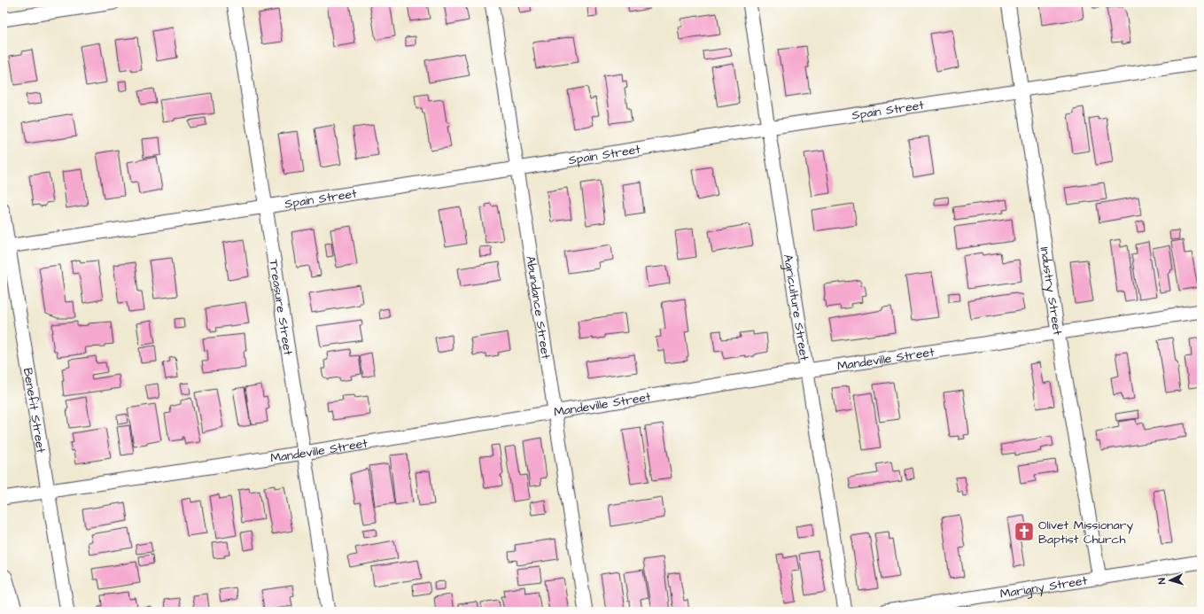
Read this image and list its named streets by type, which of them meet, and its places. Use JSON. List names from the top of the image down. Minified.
{"streets":{"street":["Spain Street","Industry Street","Treasure Street","Abundance Street","Agriculture Street","Mandeville Street","Benefit Street","Marigny Street"]},"crossings":[["Spain Street","Industry Street"],["Spain Street","Treasure Street"],["Spain Street","Abundance Street"],["Spain Street","Agriculture Street"],["Spain Street","Benefit Street"],["Industry Street","Mandeville Street"],["Industry Street","Marigny Street"],["Treasure Street","Mandeville Street"],["Abundance Street","Mandeville Street"],["Agriculture Street","Mandeville Street"],["Mandeville Street","Benefit Street"]],"places":{"church":["Olivet Missionary Baptist Church"]},"north":"left"}
